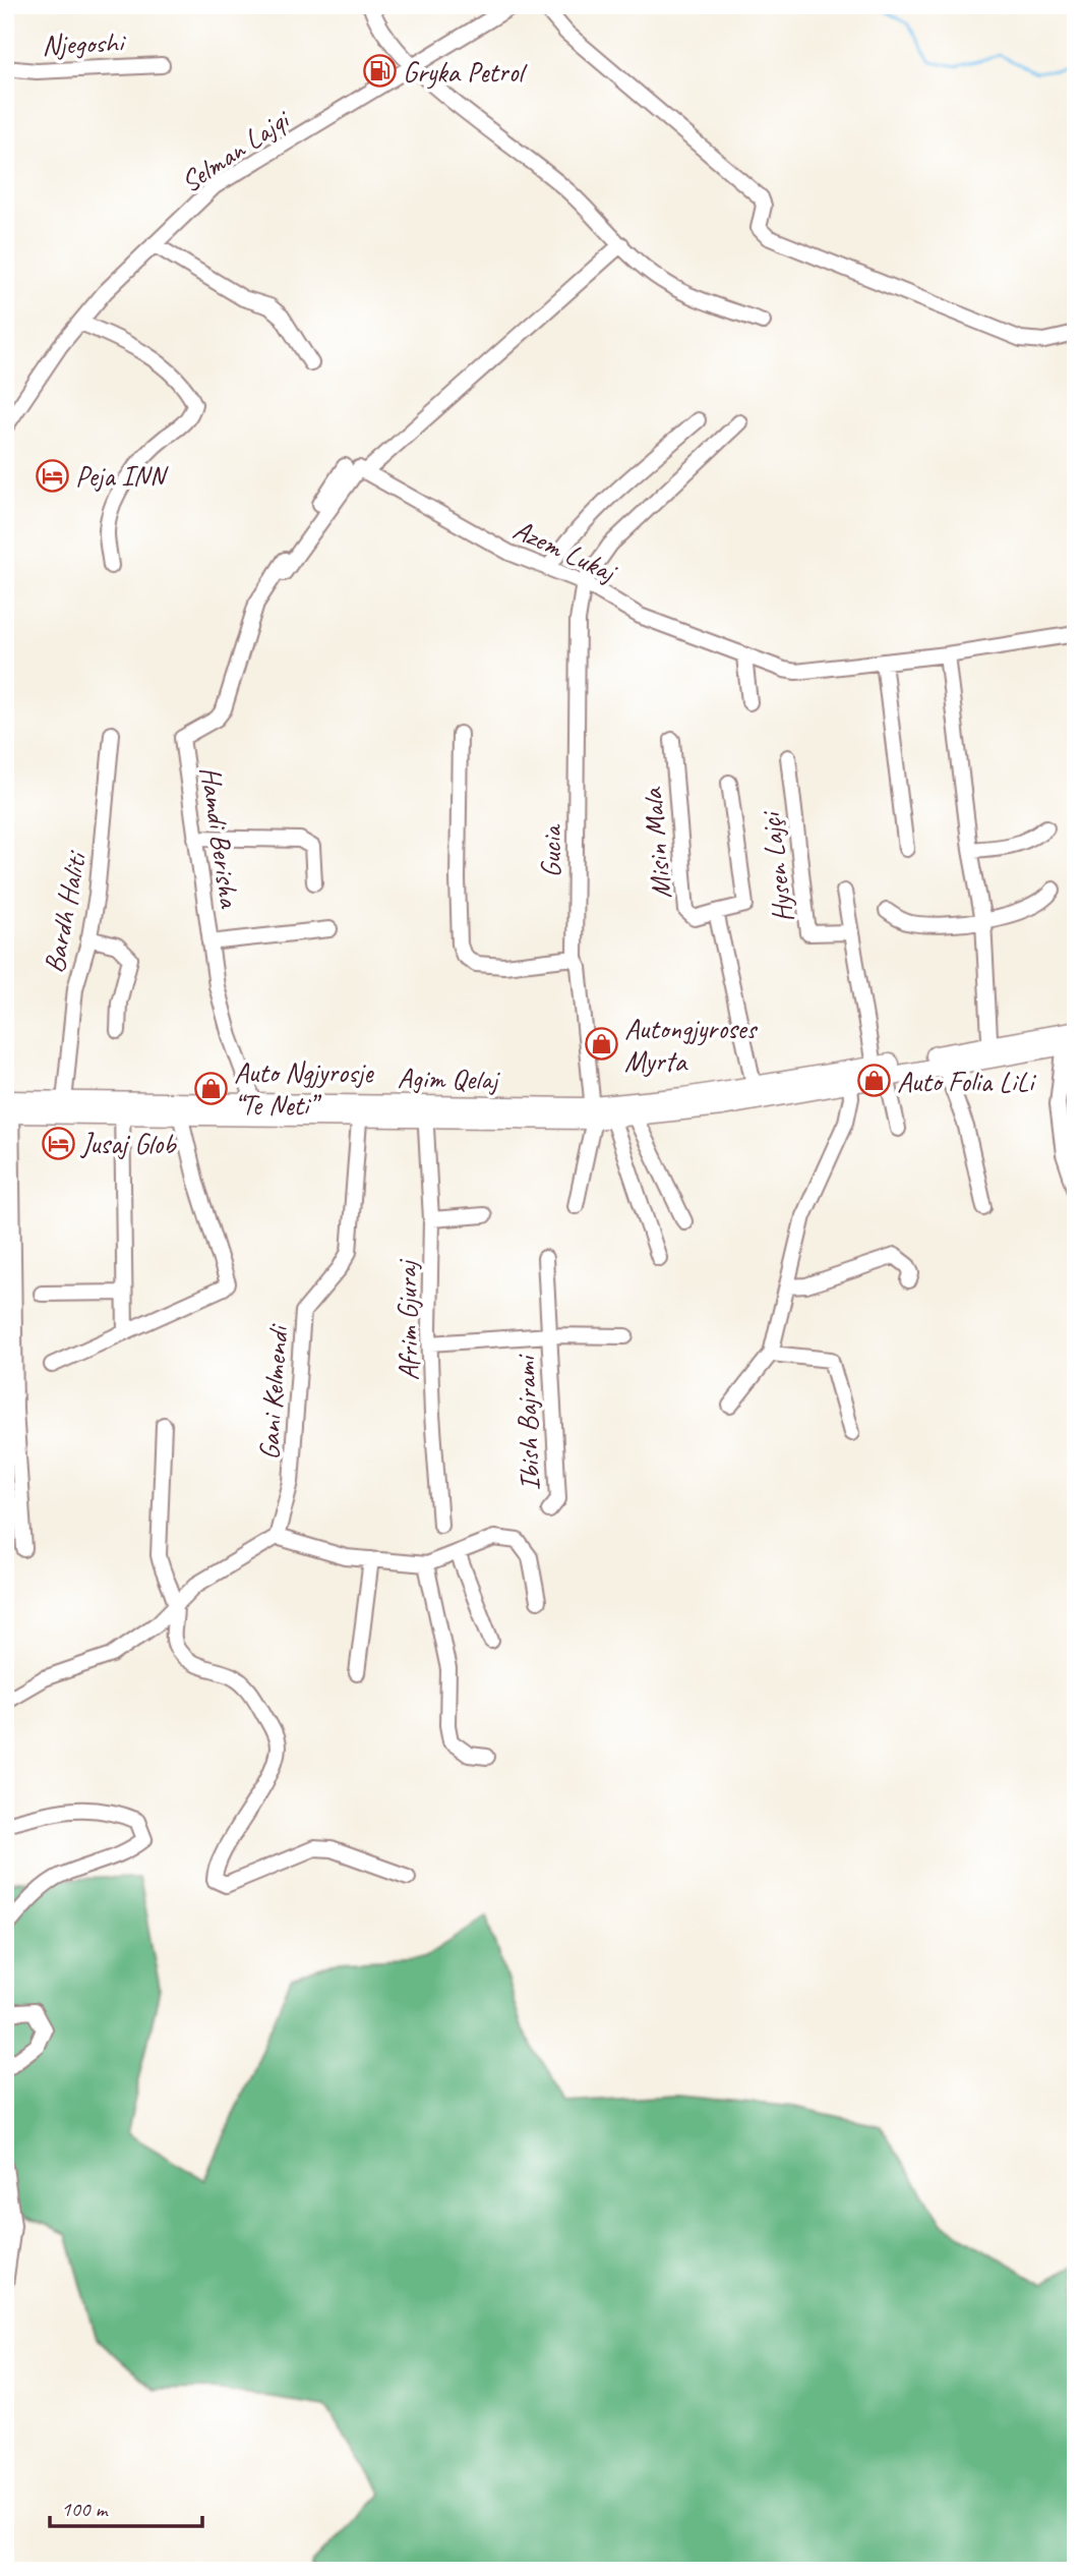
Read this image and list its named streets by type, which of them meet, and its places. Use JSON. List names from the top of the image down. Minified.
{"streets":{"main road":["Agim Qelaj"],"street":["Njegoshi","Selman Lajqi","Azem Lukaj","Hamdi Berisha","Misin Mala","Gucia","Hysen Lajçi","Bardh Haliti","Afrim Gjuraj","Gani Kelmendi","Ibish Bajrami"]},"crossings":[["Azem Lukaj","Gucia"],["Hamdi Berisha","Agim Qelaj"],["Misin Mala","Agim Qelaj"],["Gucia","Agim Qelaj"],["Bardh Haliti","Agim Qelaj"],["Agim Qelaj","Afrim Gjuraj"],["Agim Qelaj","Gani Kelmendi"],["Afrim Gjuraj","Ibish Bajrami"]],"places":{"fuel station":["Gryka Petrol"],"hotel":["Peja INN","Jusaj Glob"],"shop":["Autongjyroses Myrta","Auto Folia LiLi","Auto Ngjyrosje “Te Neti”"]},"scale_bar":"100 m"}
